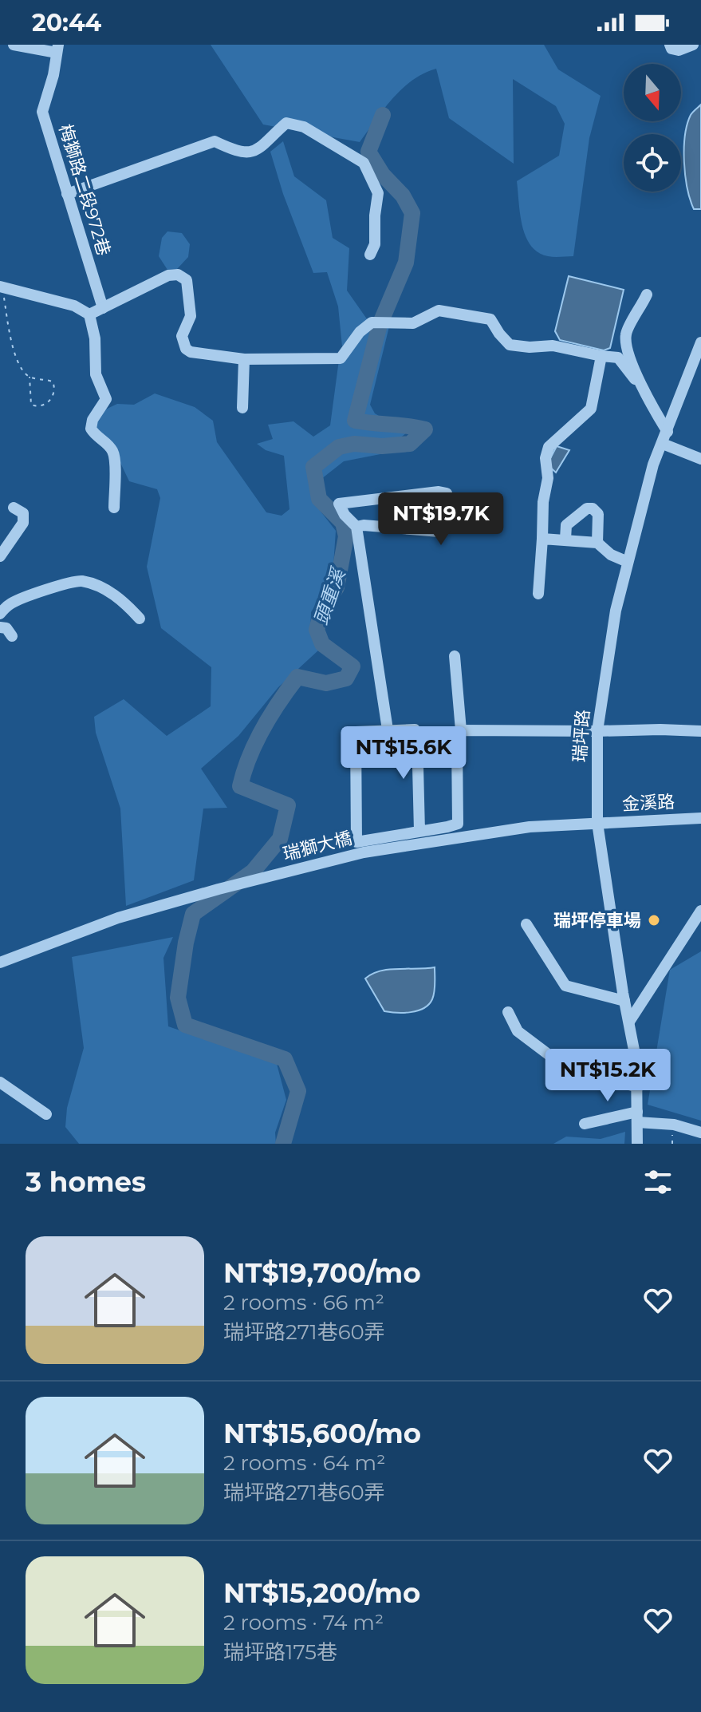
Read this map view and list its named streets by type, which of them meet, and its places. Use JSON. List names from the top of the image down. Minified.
{"streets":{"street":["梅獅路二段972巷","瑞坪路","金溪路","瑞獅大橋"]},"crossings":[["瑞坪路","金溪路"],["金溪路","瑞獅大橋"]],"water":["頭重溪"],"places":["瑞坪停車場"],"north":"bottom","page":{"status":"20:44","price":["NT$19.7K","NT$15.6K","NT$15.2K"],"heading":"3 homes","list":[{"name":"NT$19,700/mo","note":"2 rooms · 66 m² · 瑞坪路271巷60弄"},{"name":"NT$15,600/mo","note":"2 rooms · 64 m² · 瑞坪路271巷60弄"},{"name":"NT$15,200/mo","note":"2 rooms · 74 m² · 瑞坪路175巷"}]}}
